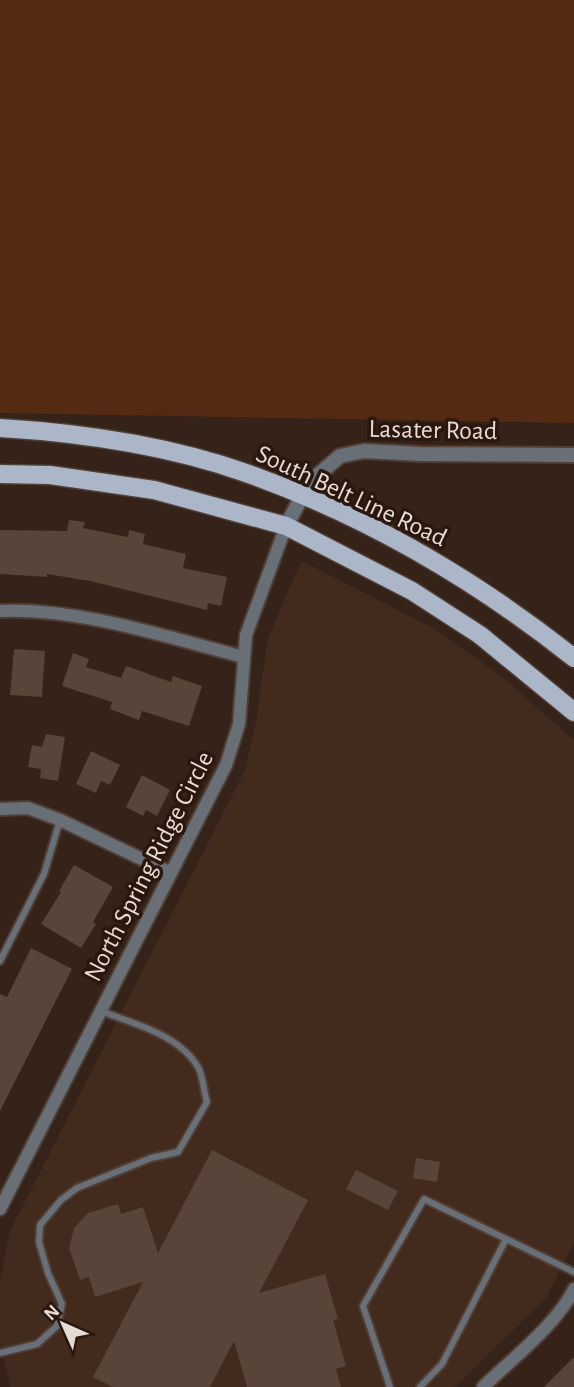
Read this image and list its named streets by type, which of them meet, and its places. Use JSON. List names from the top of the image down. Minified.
{"streets":{"main road":["South Belt Line Road"],"street":["Lasater Road","North Spring Ridge Circle"]},"crossings":[["Lasater Road","South Belt Line Road"],["Lasater Road","North Spring Ridge Circle"]],"north":"top left"}
